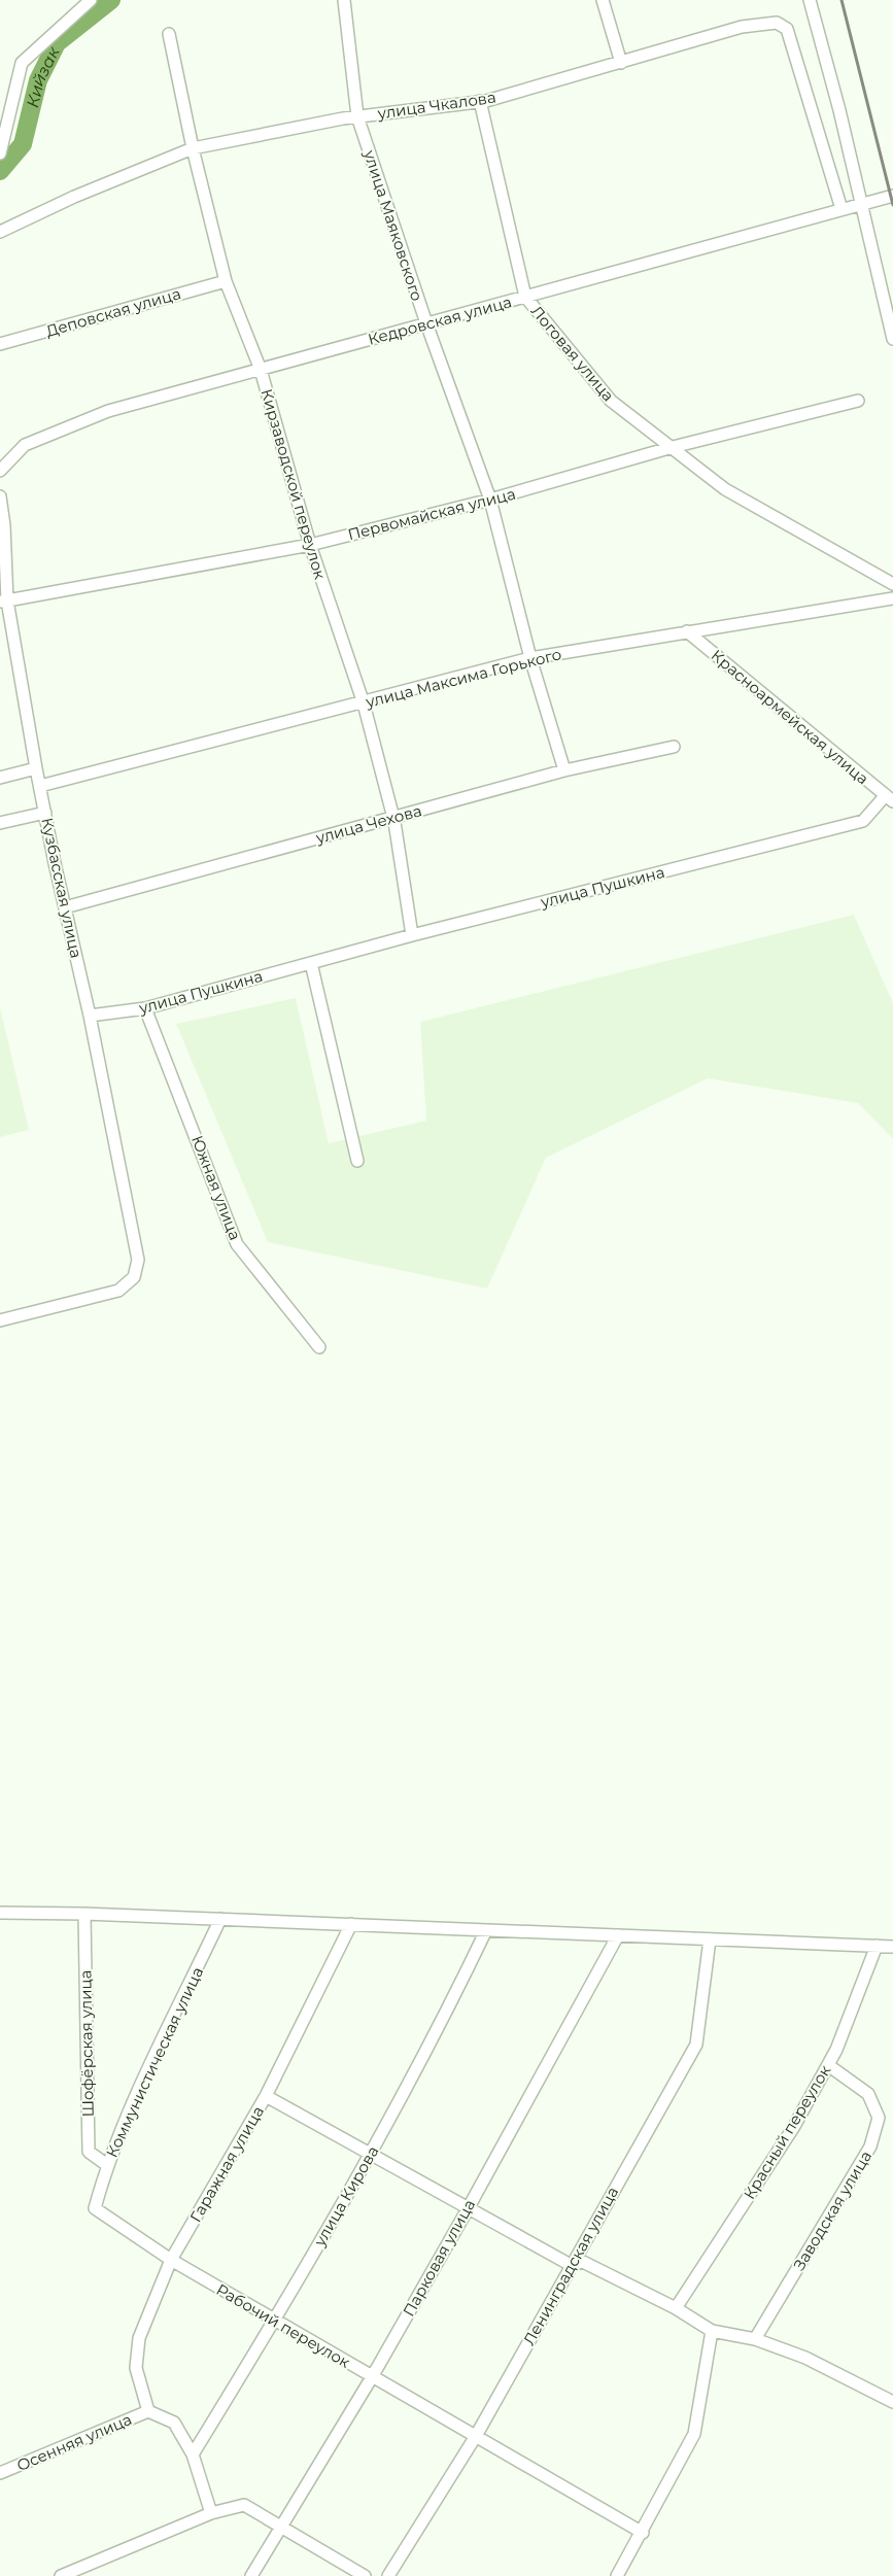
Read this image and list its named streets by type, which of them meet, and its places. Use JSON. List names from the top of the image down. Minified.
{"streets":{"street":["улица Чкалова","улица Маяковского","Деповская улица","Кедровская улица","Логовая улица","Кирзаводской переулок","Первомайская улица","улица Максима Горького","Красноармейская улица","улица Чехова","улица Пушкина","Кузбасская улица","Южная улица","Шофёрская улица","Коммунистическая улица","Красный переулок","Гаражная улица","улица Кирова","Заводская улица","Парковая улица","Ленинградская улица","Рабочий переулок","Осенняя улица"]},"crossings":[["улица Чкалова","улица Маяковского"],["улица Чкалова","Кедровская улица"],["улица Чкалова","Логовая улица"],["улица Чкалова","Кирзаводской переулок"],["улица Маяковского","Кедровская улица"],["улица Маяковского","Первомайская улица"],["улица Маяковского","улица Максима Горького"],["улица Маяковского","улица Чехова"],["Деповская улица","Кирзаводской переулок"],["Кедровская улица","Логовая улица"],["Кедровская улица","Кирзаводской переулок"],["Логовая улица","Первомайская улица"],["Кирзаводской переулок","Первомайская улица"],["Кирзаводской переулок","улица Максима Горького"],["Кирзаводской переулок","улица Чехова"],["Кирзаводской переулок","улица Пушкина"],["Первомайская улица","Кузбасская улица"],["улица Максима Горького","Красноармейская улица"],["улица Максима Горького","Кузбасская улица"],["Красноармейская улица","улица Пушкина"],["улица Чехова","Кузбасская улица"],["улица Пушкина","Кузбасская улица"],["улица Пушкина","Южная улица"],["Шофёрская улица","Коммунистическая улица"],["Коммунистическая улица","Рабочий переулок"],["Красный переулок","Заводская улица"],["Гаражная улица","Рабочий переулок"],["Гаражная улица","Осенняя улица"],["улица Кирова","Рабочий переулок"],["Парковая улица","Рабочий переулок"],["Ленинградская улица","Рабочий переулок"]],"water":["Кийзак"]}
